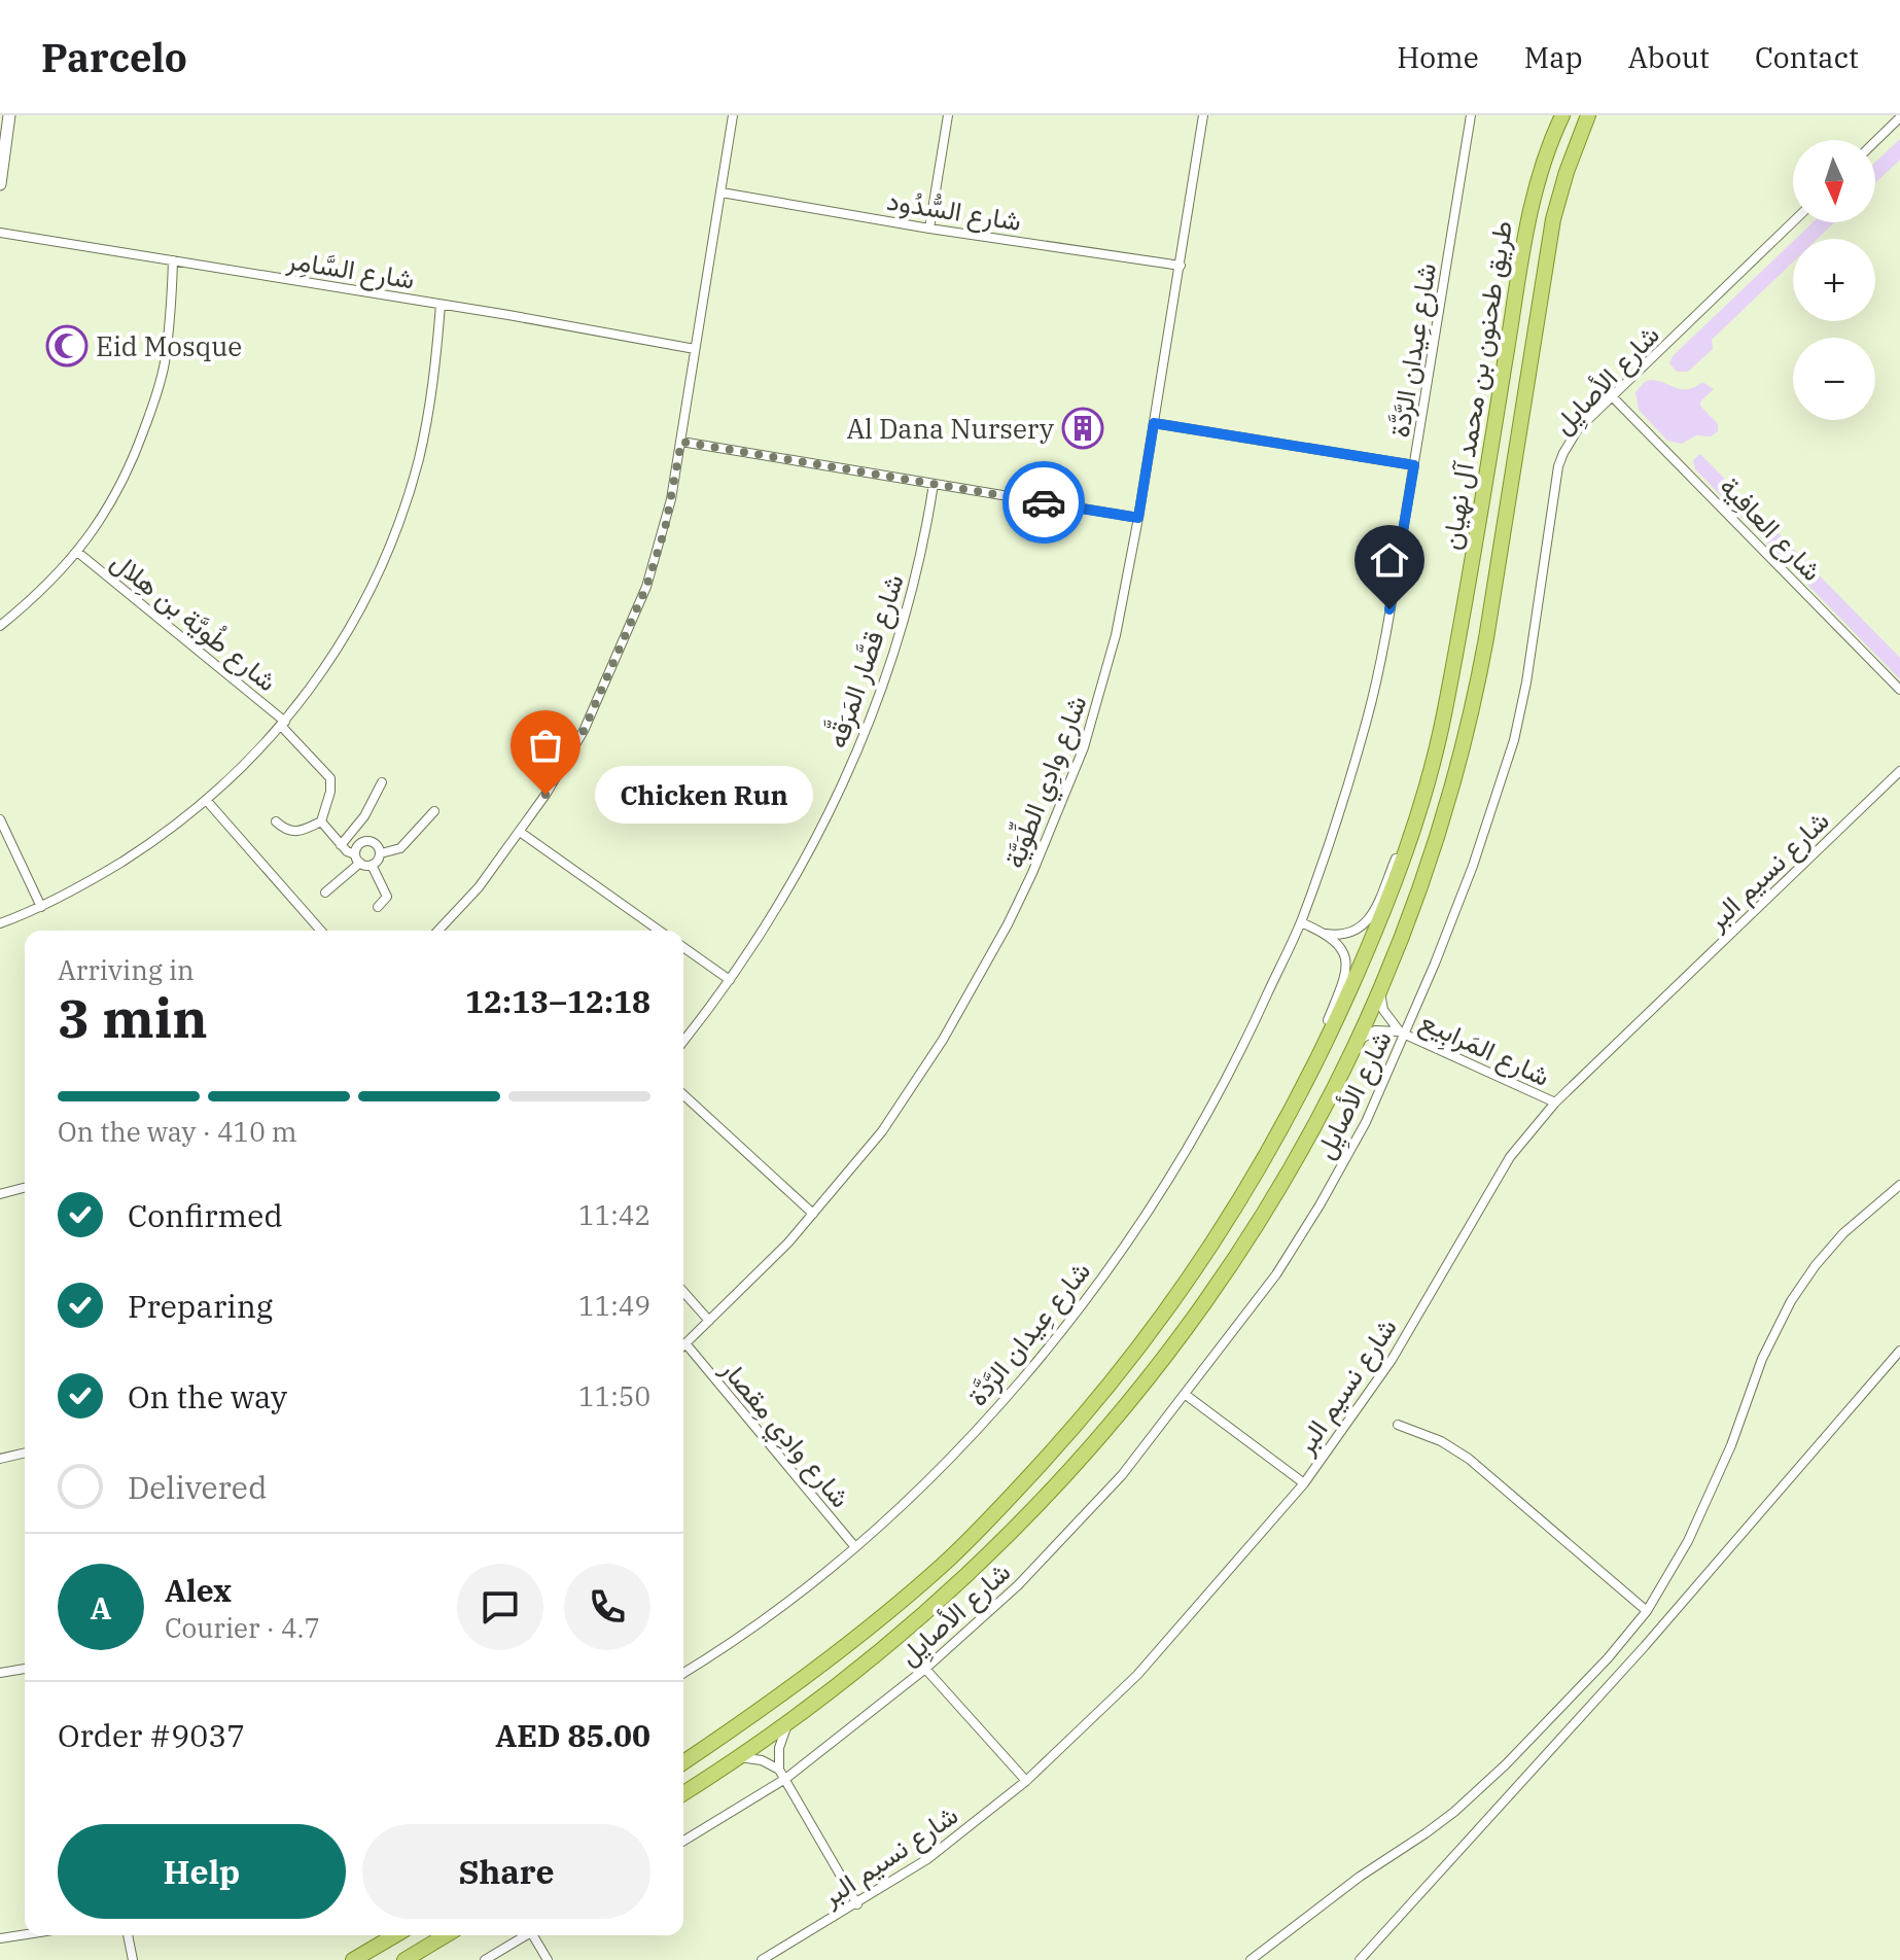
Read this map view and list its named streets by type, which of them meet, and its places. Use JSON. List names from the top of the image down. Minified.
{"streets":{"main road":["طريق طحنون بن محمد آل نهيان"],"street":["شارع السُّدُود","شارع السَّامِر","شارع عِيدان الرَّدَّة","شارع الأصايِل","شارع العافِية","شارع طُويَّة بن هِلال","شارع قصَّار المَرَقَّه","شارع وادِي الطِّوَيَّة","شارع نسيم البر","شارع المَرابِيع","شارع وادِي مِقصار"]},"crossings":[["شارع السُّدُود","شارع وادِي الطِّوَيَّة"],["شارع عِيدان الرَّدَّة","شارع وادِي مِقصار"],["شارع الأصايِل","شارع العافِية"],["شارع الأصايِل","شارع المَرابِيع"],["طريق طحنون بن محمد آل نهيان","شارع المَرابِيع"],["شارع وادِي الطِّوَيَّة","شارع وادِي مِقصار"],["شارع نسيم البر","شارع المَرابِيع"]],"places":{"mosque":["Eid Mosque"],"building":["Al Dana Nursery"],"other":["Chicken Run"]},"north":"bottom","page":{"header":"Parcelo","nav":["Home","Map","About","Contact"],"map_buttons":["+","−"],"bubble":"Chicken Run","heading":["3 min","Arriving in","12:13–12:18"],"panel":["Alex","Courier · 4.7","Order #9037","AED 85.00"],"bar":"On the way · 410 m","list":[["Confirmed","11:42"],["Preparing","11:49"],["On the way","11:50"],"Delivered"],"round":"A","buttons":["Help","Share"]}}
